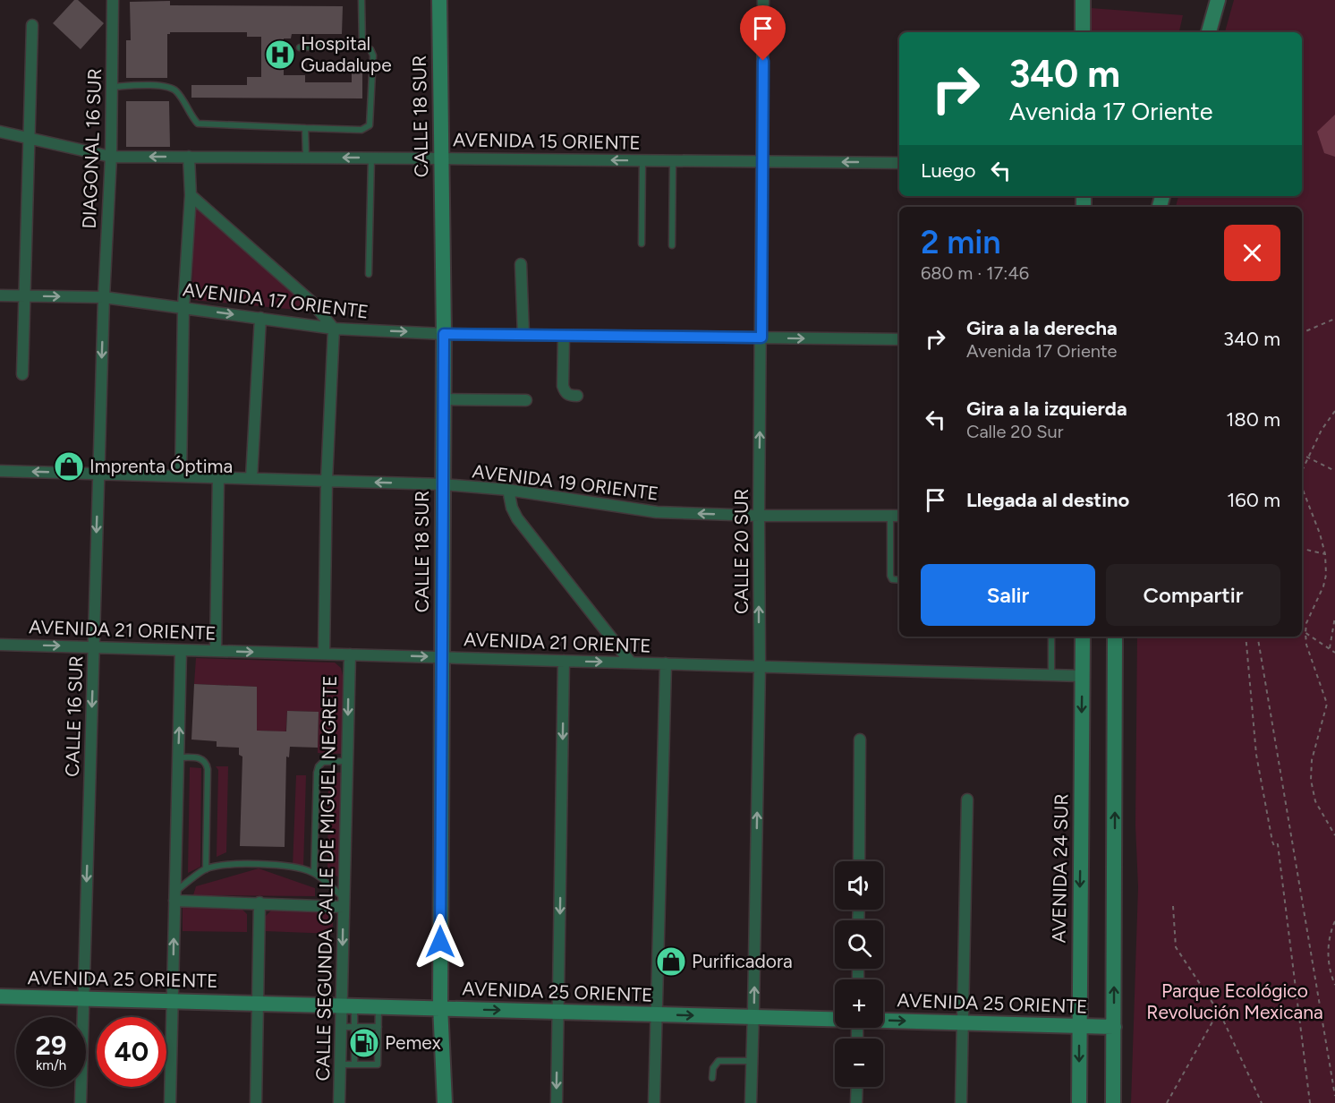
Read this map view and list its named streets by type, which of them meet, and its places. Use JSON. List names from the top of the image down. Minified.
{"streets":{"main road":["CALLE 18 SUR","AVENIDA 24 SUR","AVENIDA 25 ORIENTE"],"street":["AVENIDA 15 ORIENTE","DIAGONAL 16 SUR","AVENIDA 17 ORIENTE","AVENIDA 19 ORIENTE","CALLE 20 SUR","AVENIDA 21 ORIENTE","CALLE 16 SUR","CALLE SEGUNDA CALLE DE MIGUEL NEGRETE"]},"crossings":[["CALLE 18 SUR","AVENIDA 15 ORIENTE"],["CALLE 18 SUR","AVENIDA 17 ORIENTE"],["CALLE 18 SUR","AVENIDA 19 ORIENTE"],["CALLE 18 SUR","AVENIDA 21 ORIENTE"],["CALLE 18 SUR","AVENIDA 25 ORIENTE"],["AVENIDA 15 ORIENTE","DIAGONAL 16 SUR"],["AVENIDA 15 ORIENTE","CALLE 20 SUR"],["DIAGONAL 16 SUR","AVENIDA 17 ORIENTE"],["DIAGONAL 16 SUR","CALLE 16 SUR"],["AVENIDA 17 ORIENTE","CALLE 20 SUR"],["AVENIDA 17 ORIENTE","CALLE 16 SUR"],["AVENIDA 19 ORIENTE","CALLE 20 SUR"],["AVENIDA 19 ORIENTE","CALLE 16 SUR"],["CALLE 20 SUR","AVENIDA 21 ORIENTE"],["CALLE 20 SUR","AVENIDA 25 ORIENTE"],["AVENIDA 21 ORIENTE","CALLE 16 SUR"],["AVENIDA 21 ORIENTE","AVENIDA 24 SUR"],["AVENIDA 21 ORIENTE","CALLE SEGUNDA CALLE DE MIGUEL NEGRETE"],["CALLE 16 SUR","AVENIDA 25 ORIENTE"],["AVENIDA 24 SUR","AVENIDA 25 ORIENTE"],["CALLE SEGUNDA CALLE DE MIGUEL NEGRETE","AVENIDA 25 ORIENTE"]],"one_way":["AVENIDA 15 ORIENTE","AVENIDA 17 ORIENTE","AVENIDA 19 ORIENTE"],"parks":["Parque Ecológico Revolución Mexicana"],"places":{"hospital":["Hospital Guadalupe"],"shop":["Imprenta Óptima","Purificadora"],"fuel station":["Pemex"]},"page":{"turn":["340 m","Avenida 17 Oriente"],"then":"Luego","heading":["2 min","680 m · 17:46"],"list":[{"name":"Gira a la derecha","note":"Avenida 17 Oriente","value":"340 m"},{"name":"Gira a la izquierda","note":"Calle 20 Sur","value":"180 m"},{"name":"Llegada al destino","value":"160 m"}],"buttons":["Salir","Compartir"],"map_buttons":["+","−"],"speed":"29 km/h","limit":"40"}}
